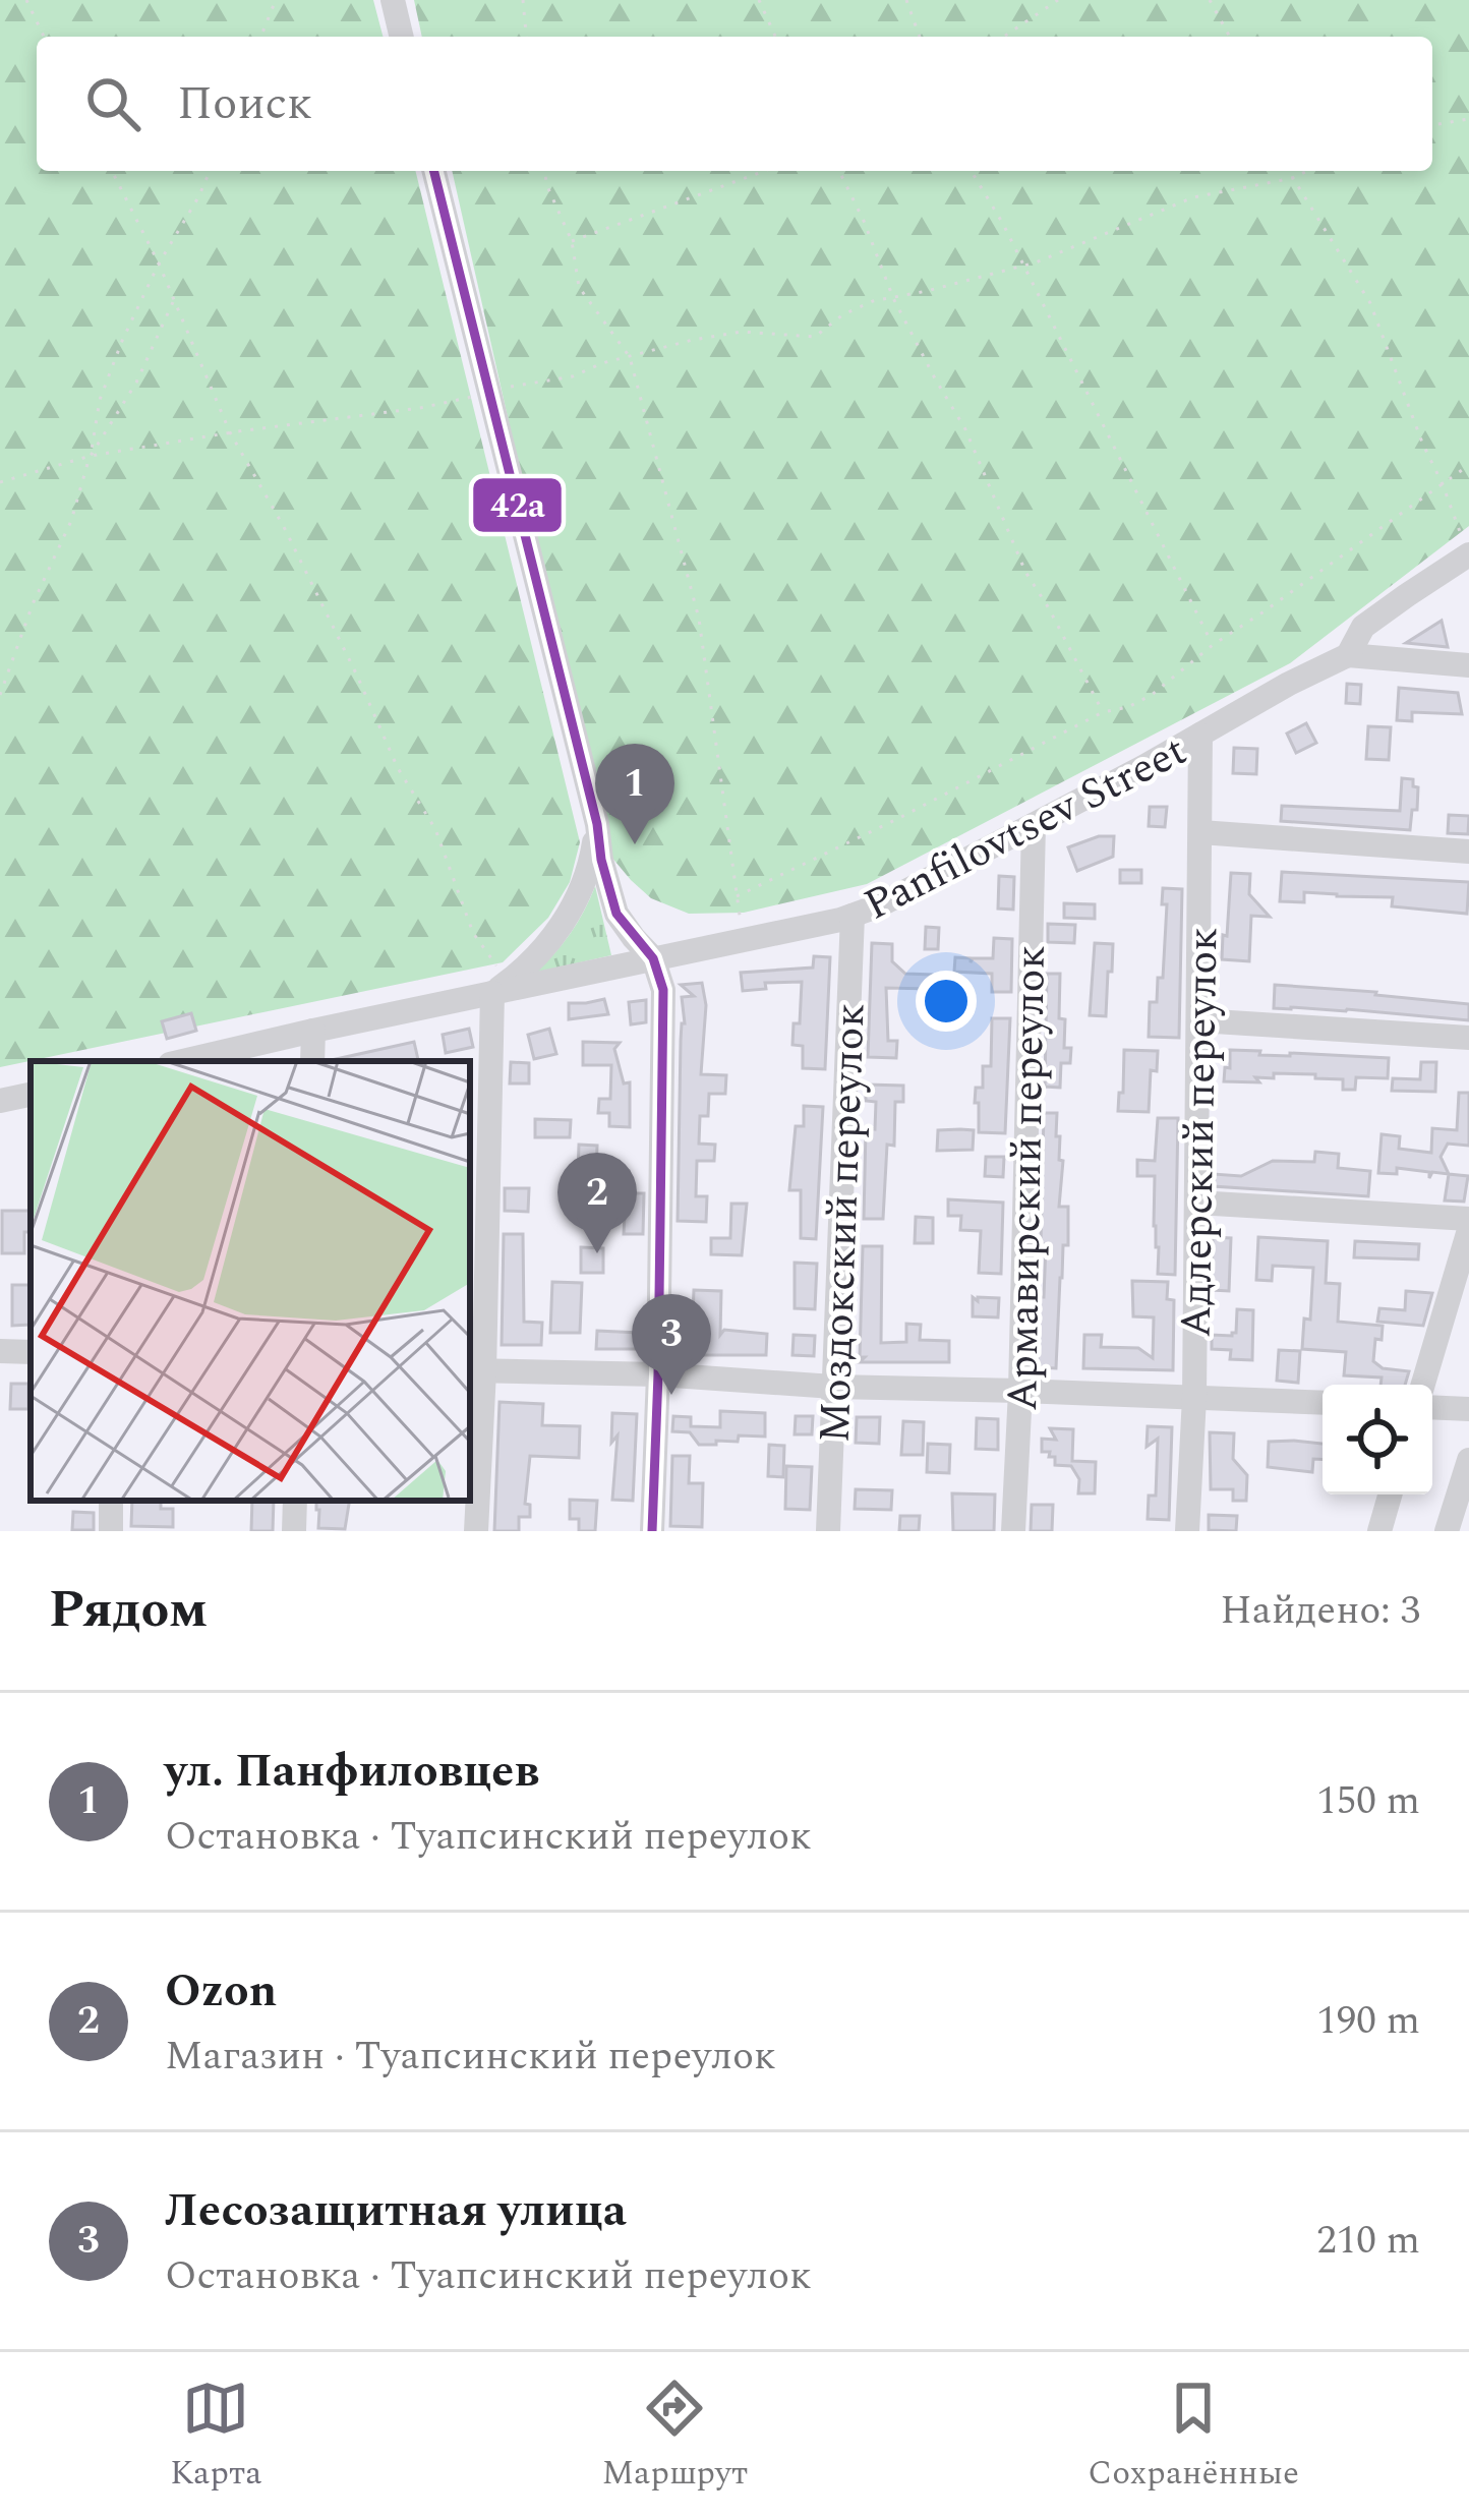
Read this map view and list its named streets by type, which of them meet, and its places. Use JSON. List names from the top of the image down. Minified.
{"streets":{"street":["Panfilovtsev Street","Адлерский переулок","Армавирский переулок","Моздокский переулок"]},"crossings":[["Panfilovtsev Street","Адлерский переулок"],["Panfilovtsev Street","Армавирский переулок"],["Panfilovtsev Street","Моздокский переулок"]],"lines":["transit line 42a"],"page":{"search":"Поиск","pins":["1","2","3"],"heading":["Рядом","Найдено: 3"],"list":[{"mark":"1","name":"ул. Панфиловцев","note":"Остановка · Туапсинский переулок","value":"150 m"},{"mark":"2","name":"Ozon","note":"Магазин · Туапсинский переулок","value":"190 m"},{"mark":"3","name":"Лесозащитная улица","note":"Остановка · Туапсинский переулок","value":"210 m"}],"nav":["Карта","Маршрут","Сохранённые"]}}
